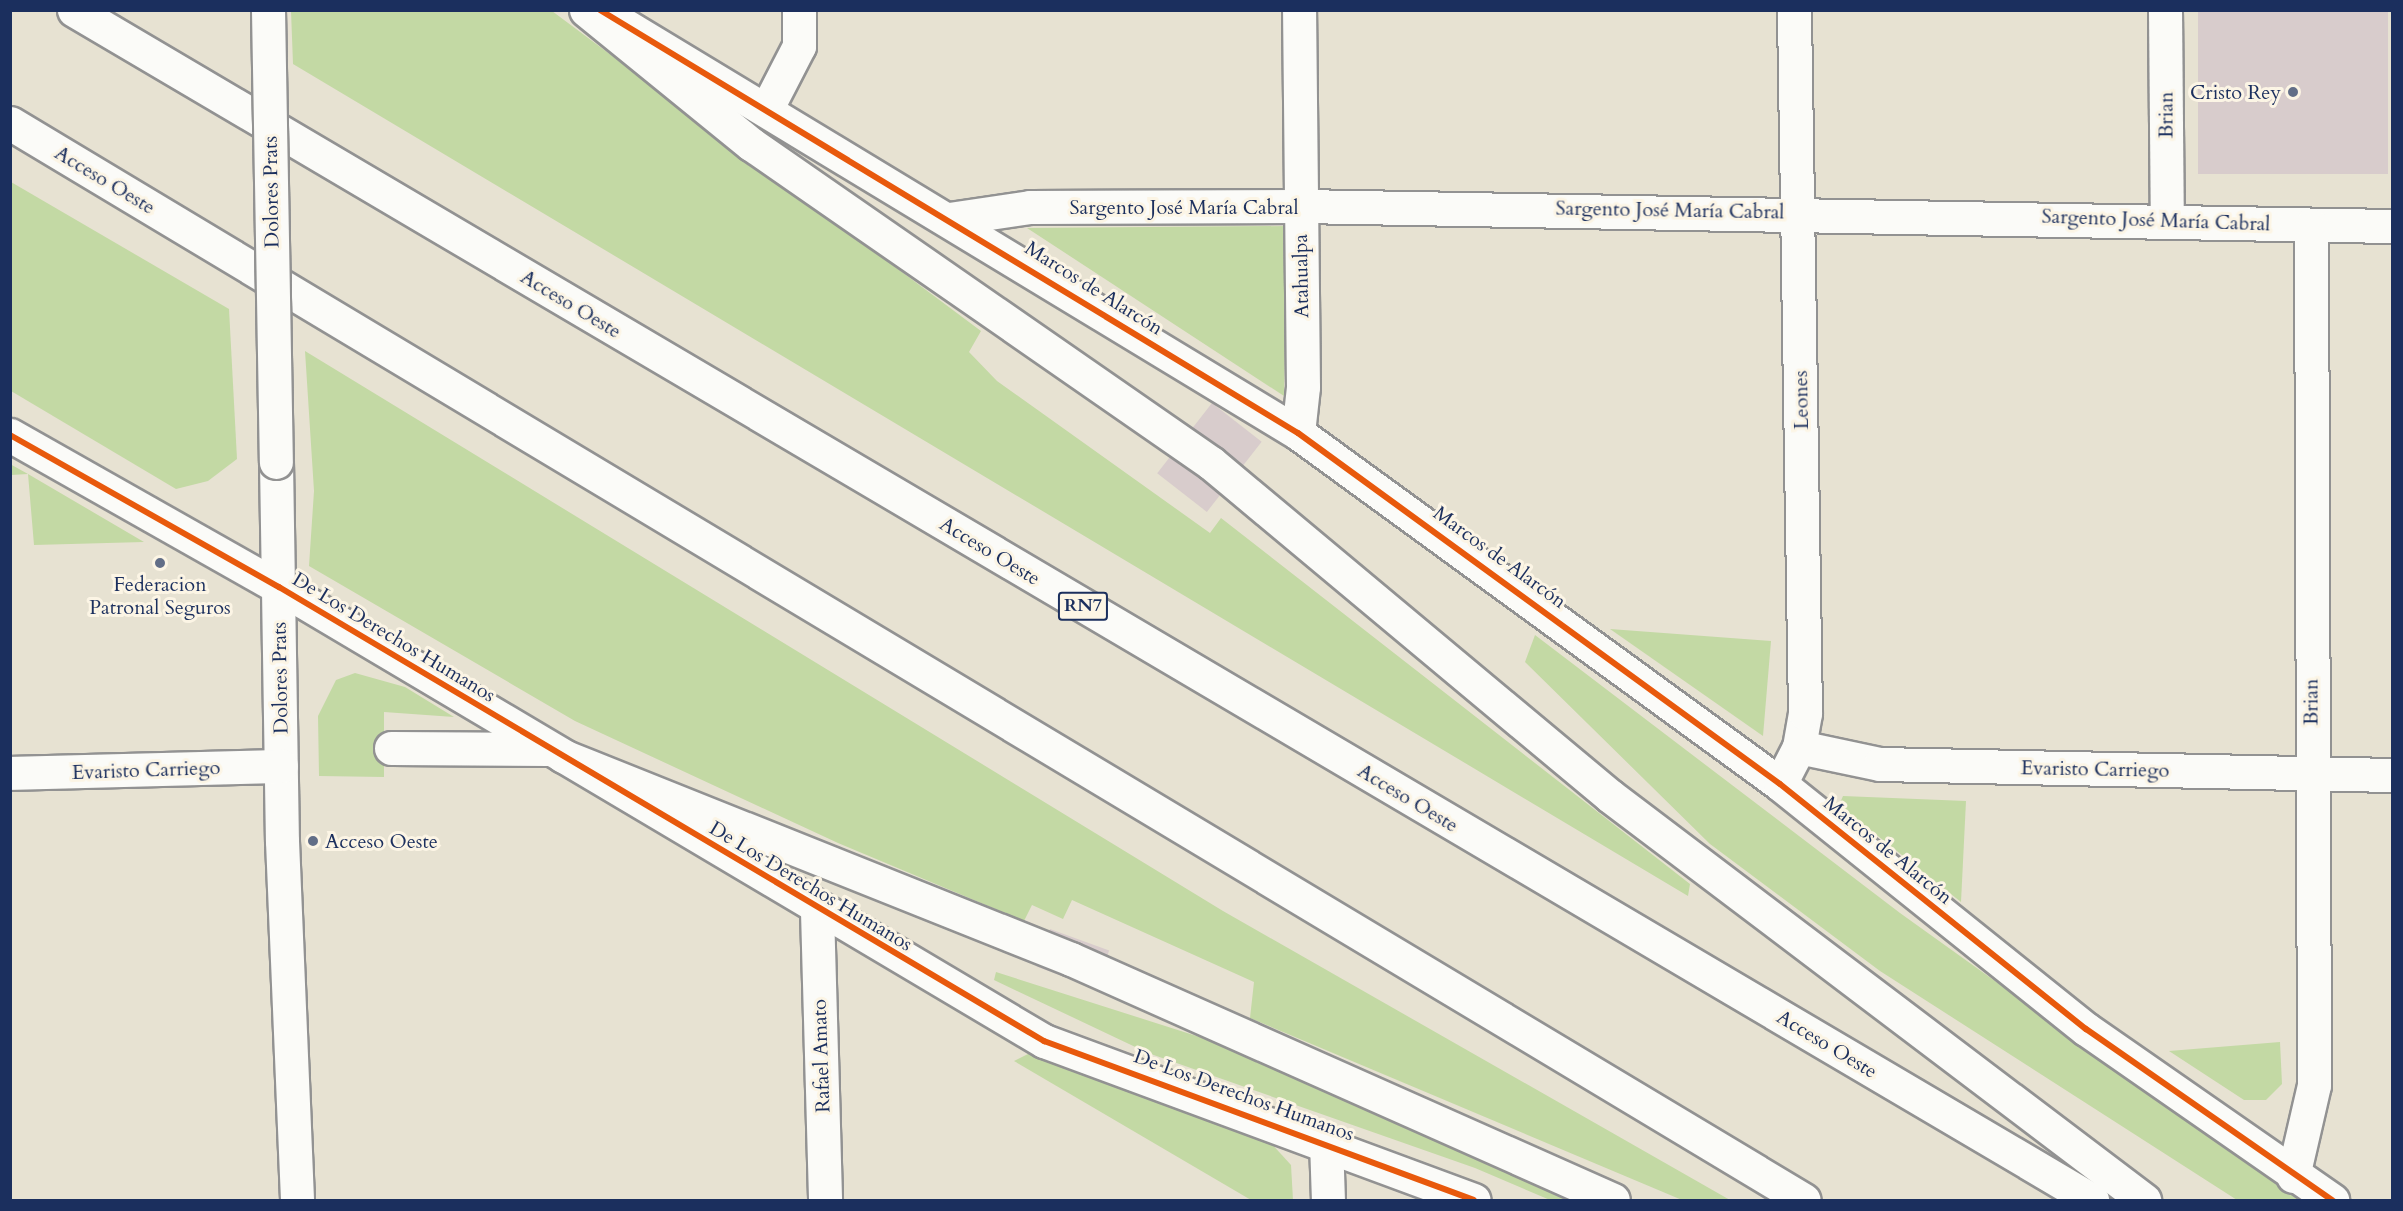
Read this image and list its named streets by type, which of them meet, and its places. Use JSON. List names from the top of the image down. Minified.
{"streets":{"main road":["Brian","Acceso Oeste","Dolores Prats","Sargento José María Cabral","Atahualpa","Marcos de Alarcón","Leones","RN7","De Los Derechos Humanos","Evaristo Carriego","Rafael Amato"]},"crossings":[["Brian","Sargento José María Cabral"],["Brian","Marcos de Alarcón"],["Brian","Evaristo Carriego"],["Dolores Prats","De Los Derechos Humanos"],["Dolores Prats","Evaristo Carriego"],["Sargento José María Cabral","Atahualpa"],["Sargento José María Cabral","Marcos de Alarcón"],["Sargento José María Cabral","Leones"],["Atahualpa","Marcos de Alarcón"],["Marcos de Alarcón","Leones"],["Leones","Evaristo Carriego"],["De Los Derechos Humanos","Rafael Amato"]],"places":["Cristo Rey","Federacion Patronal Seguros","Acceso Oeste"]}
